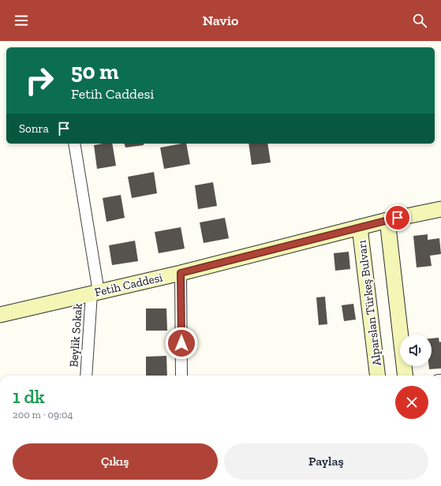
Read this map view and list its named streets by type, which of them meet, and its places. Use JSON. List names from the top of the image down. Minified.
{"streets":{"street":["Fetih Caddesi","Alparslan Türkeş Bulvarı","Beylik Sokak"]},"crossings":[["Fetih Caddesi","Alparslan Türkeş Bulvarı"],["Fetih Caddesi","Beylik Sokak"]],"page":{"header":"Navio","turn":["50 m","Fetih Caddesi"],"then":"Sonra","heading":["1 dk","200 m · 09:04"],"buttons":["Çıkış","Paylaş"]}}
